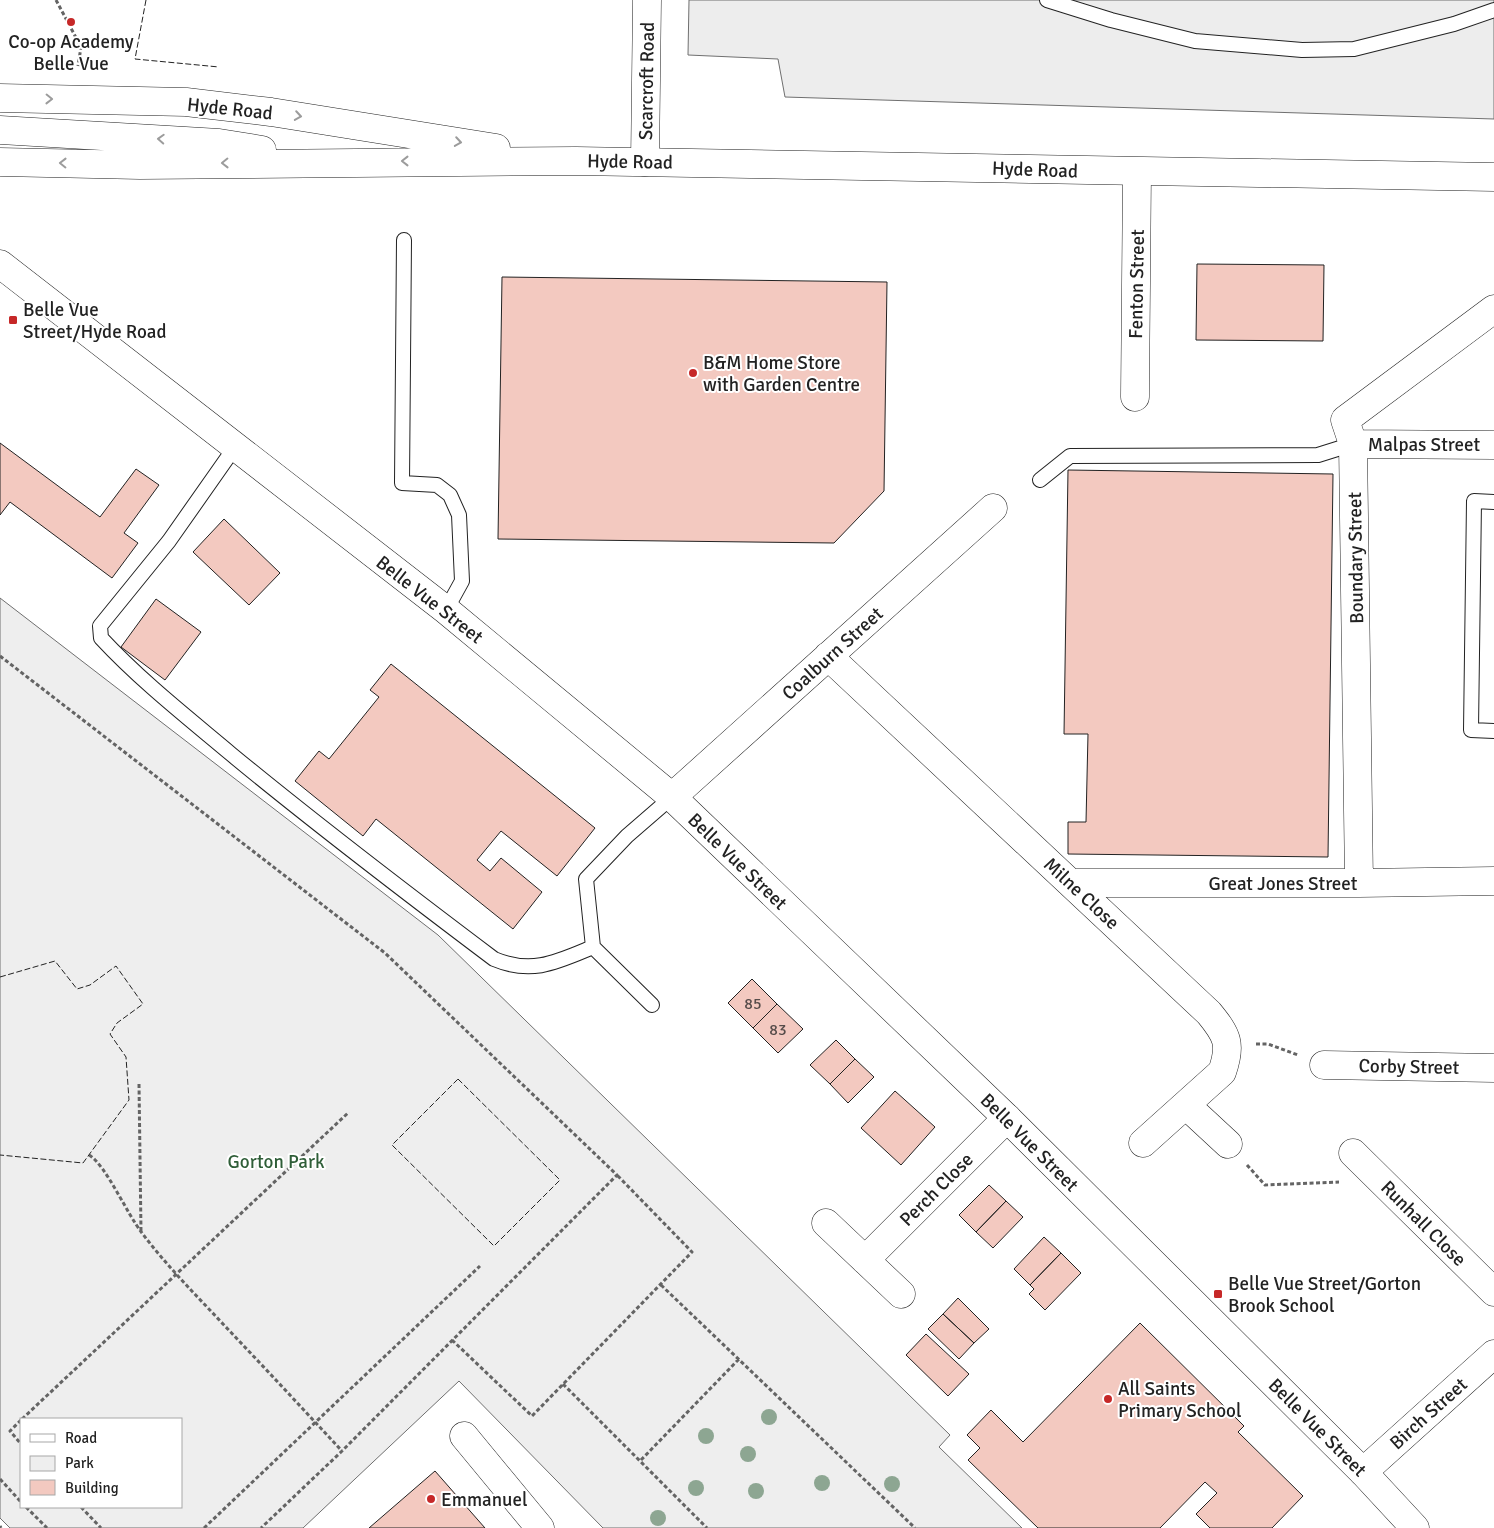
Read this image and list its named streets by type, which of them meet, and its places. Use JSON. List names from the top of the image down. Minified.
{"streets":{"main road":["Scarcroft Road","Hyde Road","Fenton Street","Malpas Street","Boundary Street","Belle Vue Street","Coalburn Street","Great Jones Street","Milne Close","Corby Street","Perch Close","Runhall Close","Birch Street"]},"crossings":[["Scarcroft Road","Hyde Road"],["Hyde Road","Fenton Street"],["Malpas Street","Boundary Street"],["Boundary Street","Great Jones Street"],["Belle Vue Street","Coalburn Street"],["Belle Vue Street","Perch Close"],["Belle Vue Street","Birch Street"],["Coalburn Street","Milne Close"],["Great Jones Street","Milne Close"]],"parks":["Gorton Park"],"places":{"other":["Co-op Academy Belle Vue","B&M Home Store with Garden Centre","All Saints Primary School","Emmanuel"],"transit":["Belle Vue Street/Hyde Road","Belle Vue Street/Gorton Brook School"]},"house_numbers":["85","83"],"legend":["Road","Park","Building"]}
